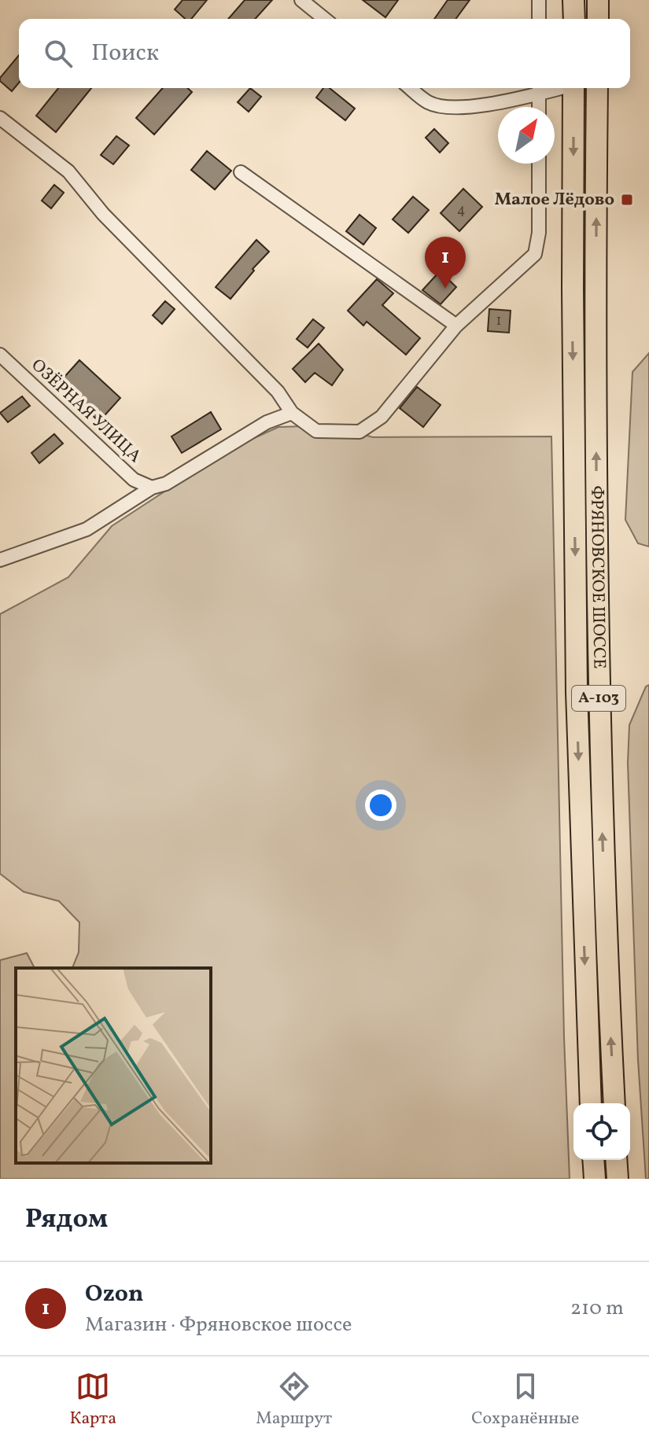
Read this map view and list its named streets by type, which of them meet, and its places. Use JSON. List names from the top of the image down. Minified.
{"streets":{"main road":["ФРЯНОВСКОЕ ШОССЕ","А-103"],"street":["ОЗЁРНАЯ УЛИЦА"]},"places":{"transit":["Малое Лёдово"]},"house_numbers":["4","1"],"north":"top right","page":{"search":"Поиск","pins":"1","heading":"Рядом","list":[{"mark":"1","name":"Ozon","note":"Магазин · Фряновское шоссе","value":"210 m"}],"nav":["Карта","Маршрут","Сохранённые"]}}
